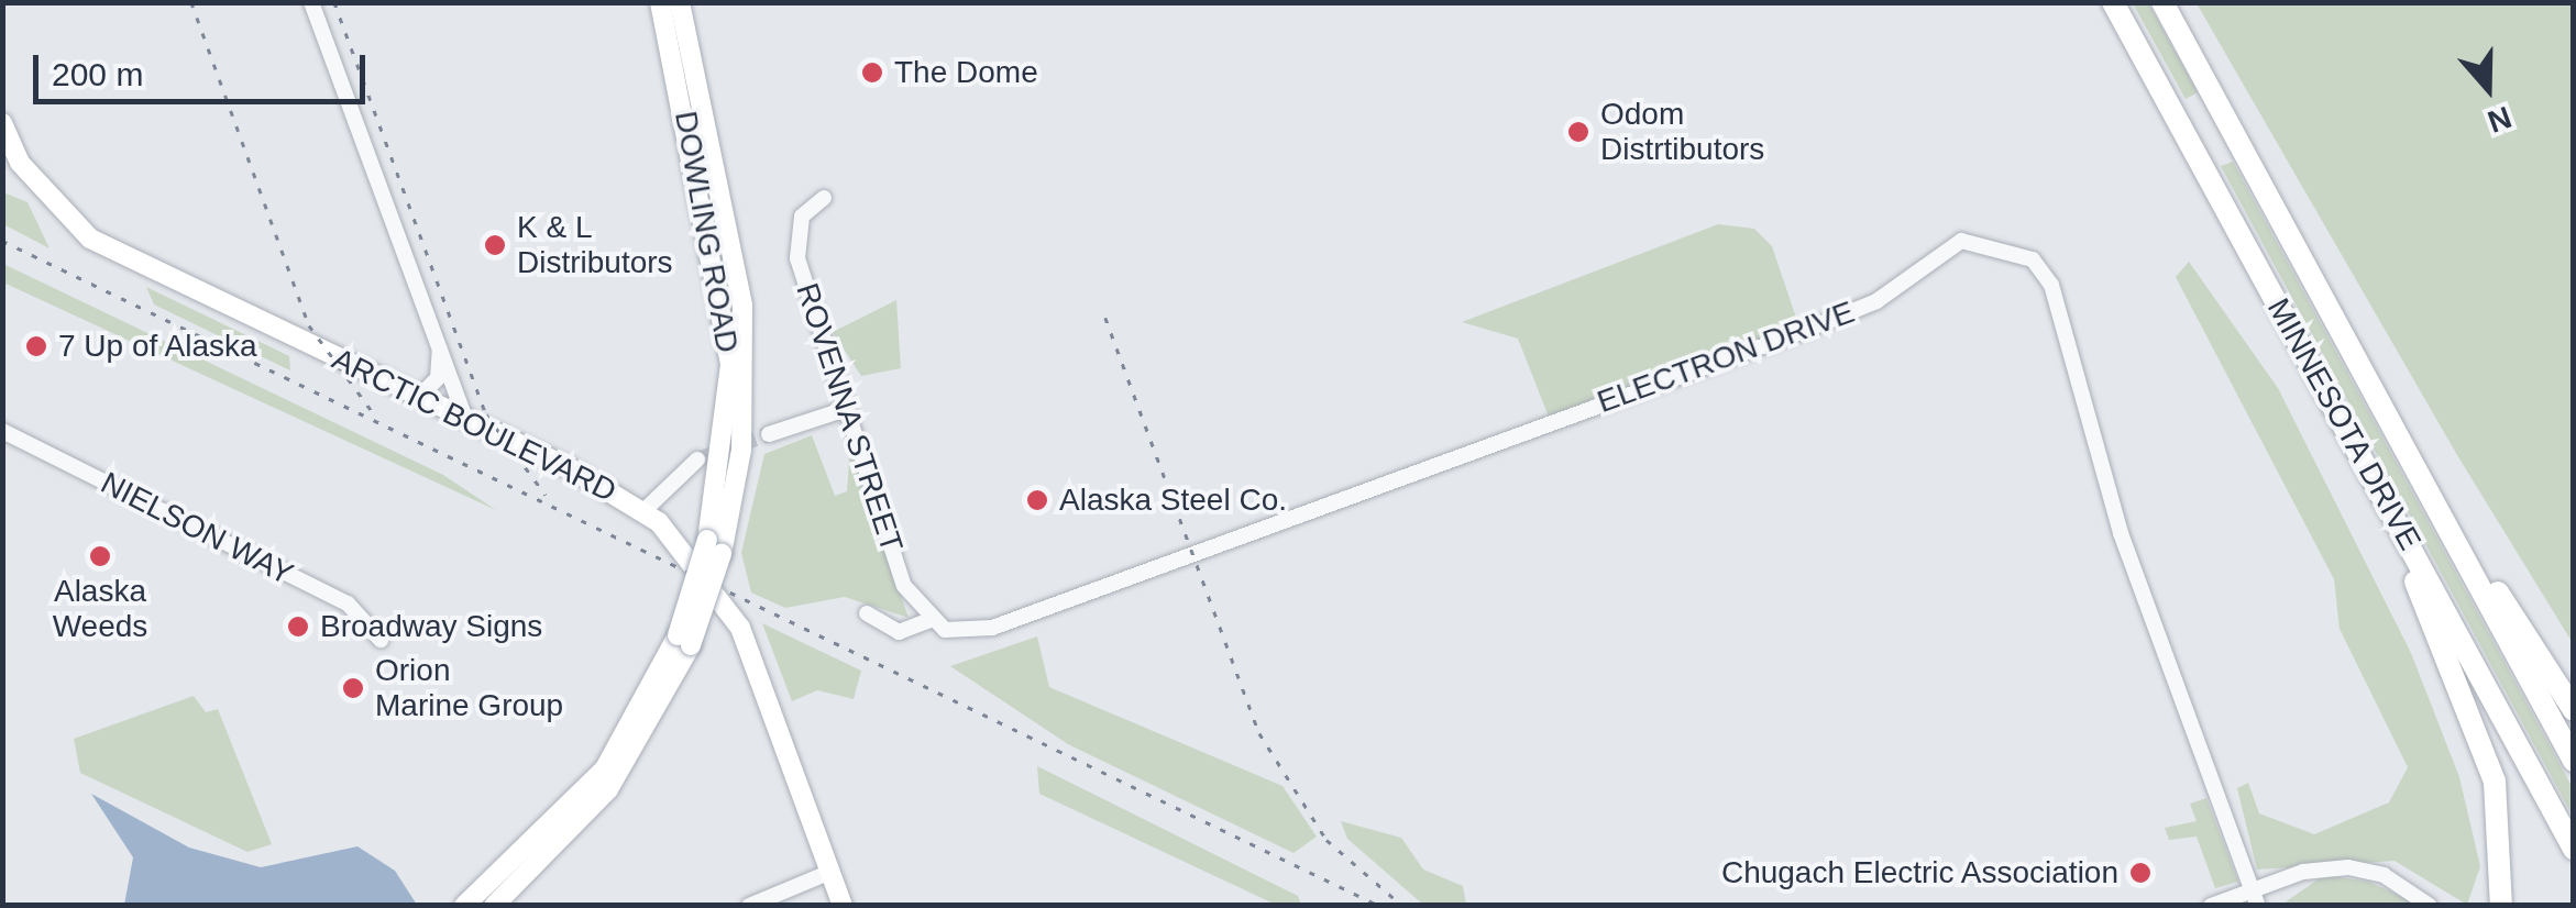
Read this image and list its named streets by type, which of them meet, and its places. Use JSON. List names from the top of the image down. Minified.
{"streets":{"highway":["MINNESOTA DRIVE"],"main road":["DOWLING ROAD","ARCTIC BOULEVARD"],"street":["ELECTRON DRIVE","ROVENNA STREET","NIELSON WAY"]},"crossings":[["ELECTRON DRIVE","ROVENNA STREET"]],"places":["The Dome","Odom Distrtibutors","K & L Distributors","7 Up of Alaska","Alaska Steel Co.","Alaska Weeds","Broadway Signs","Orion Marine Group","Chugach Electric Association"],"scale_bar":"200 m","north":"bottom"}
